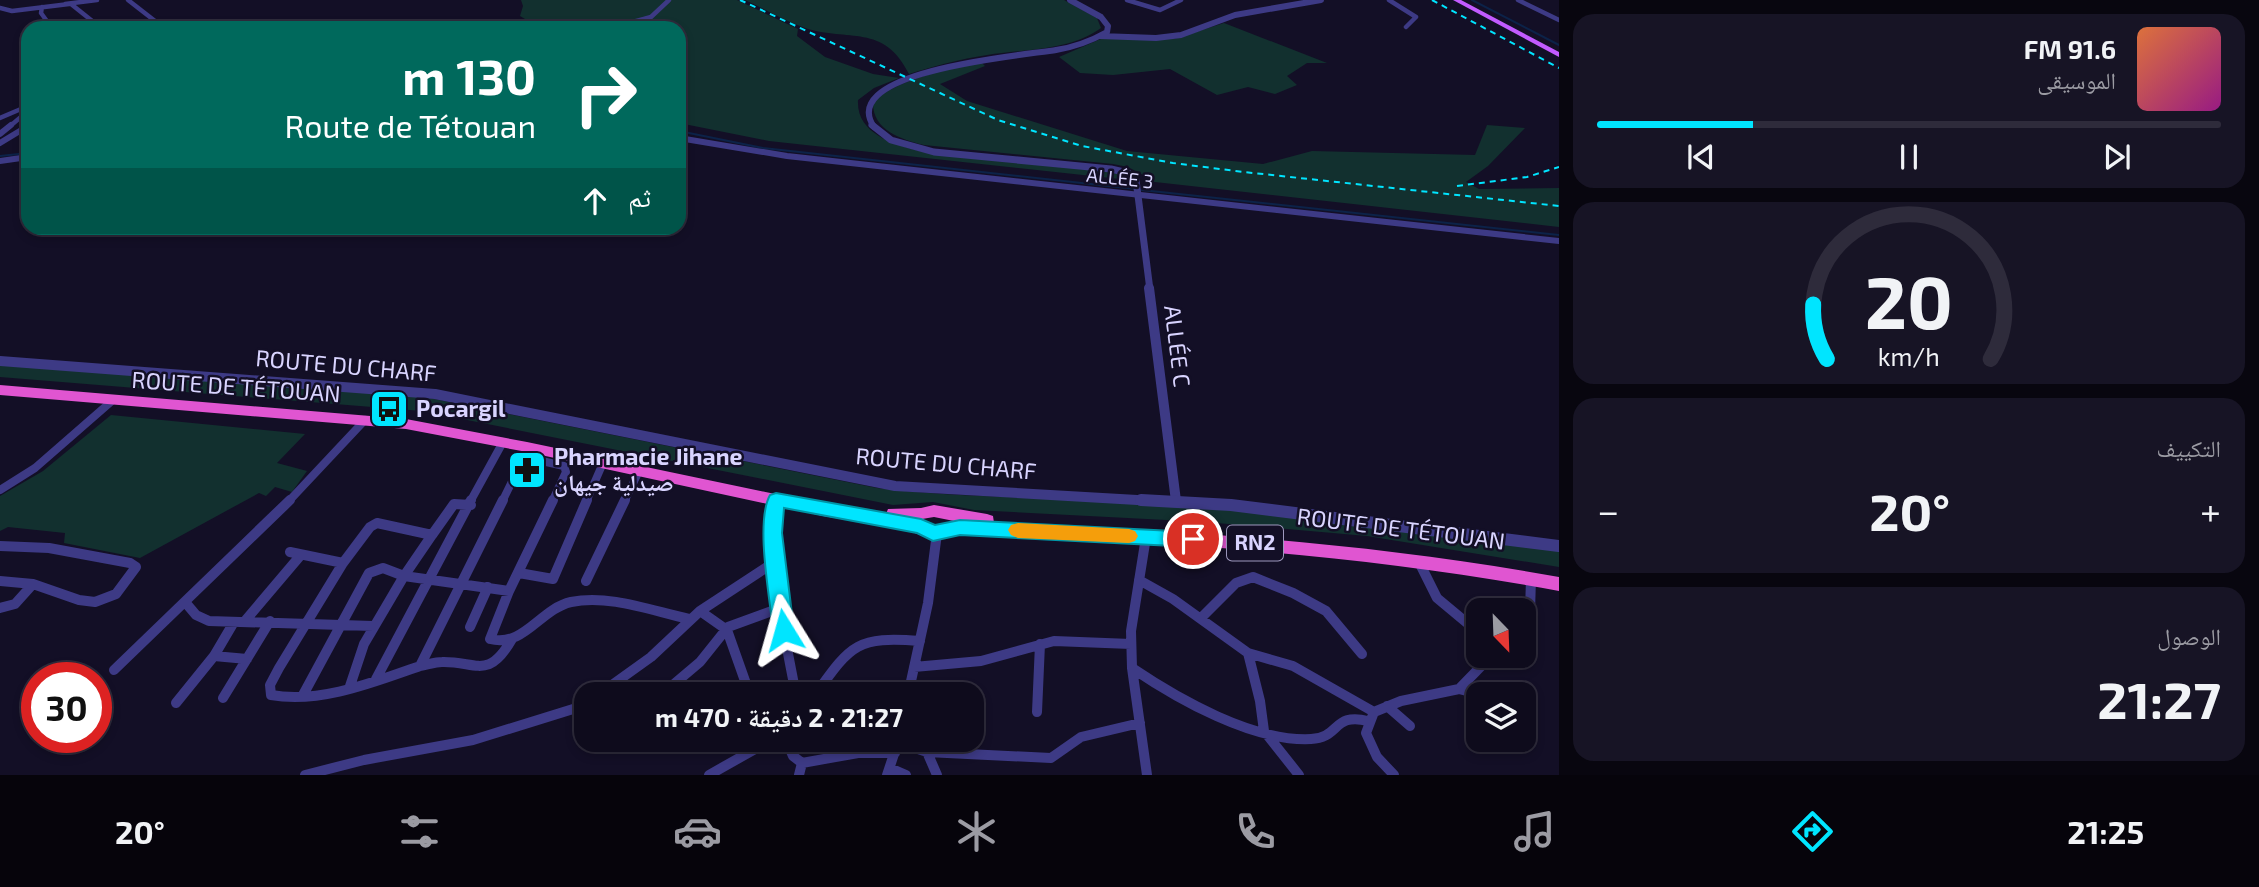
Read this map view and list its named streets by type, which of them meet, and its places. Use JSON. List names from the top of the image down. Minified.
{"streets":{"highway":["ROUTE DE TÉTOUAN","RN2"],"street":["ALLÉE 3","ALLÉE C","ROUTE DU CHARF"]},"crossings":[["ALLÉE 3","ALLÉE C"],["ALLÉE C","ROUTE DU CHARF"]],"places":{"bus stop":["Pocargil"],"pharmacy":["Pharmacie Jihane صيدلية جيهان"]},"north":"bottom right","page":{"turn":["130 m","Route de Tétouan"],"song":["91.6 FM","الموسيقى"],"then":"ثم","tile":["التكييف",["الوصول","21:27"]],"heat":["−","20°","+"],"limit":"30","trip":"21:27 · 2 دقيقة · 470 m","tabs":["21:25","20°"],"gauge":["20","km/h"]}}
